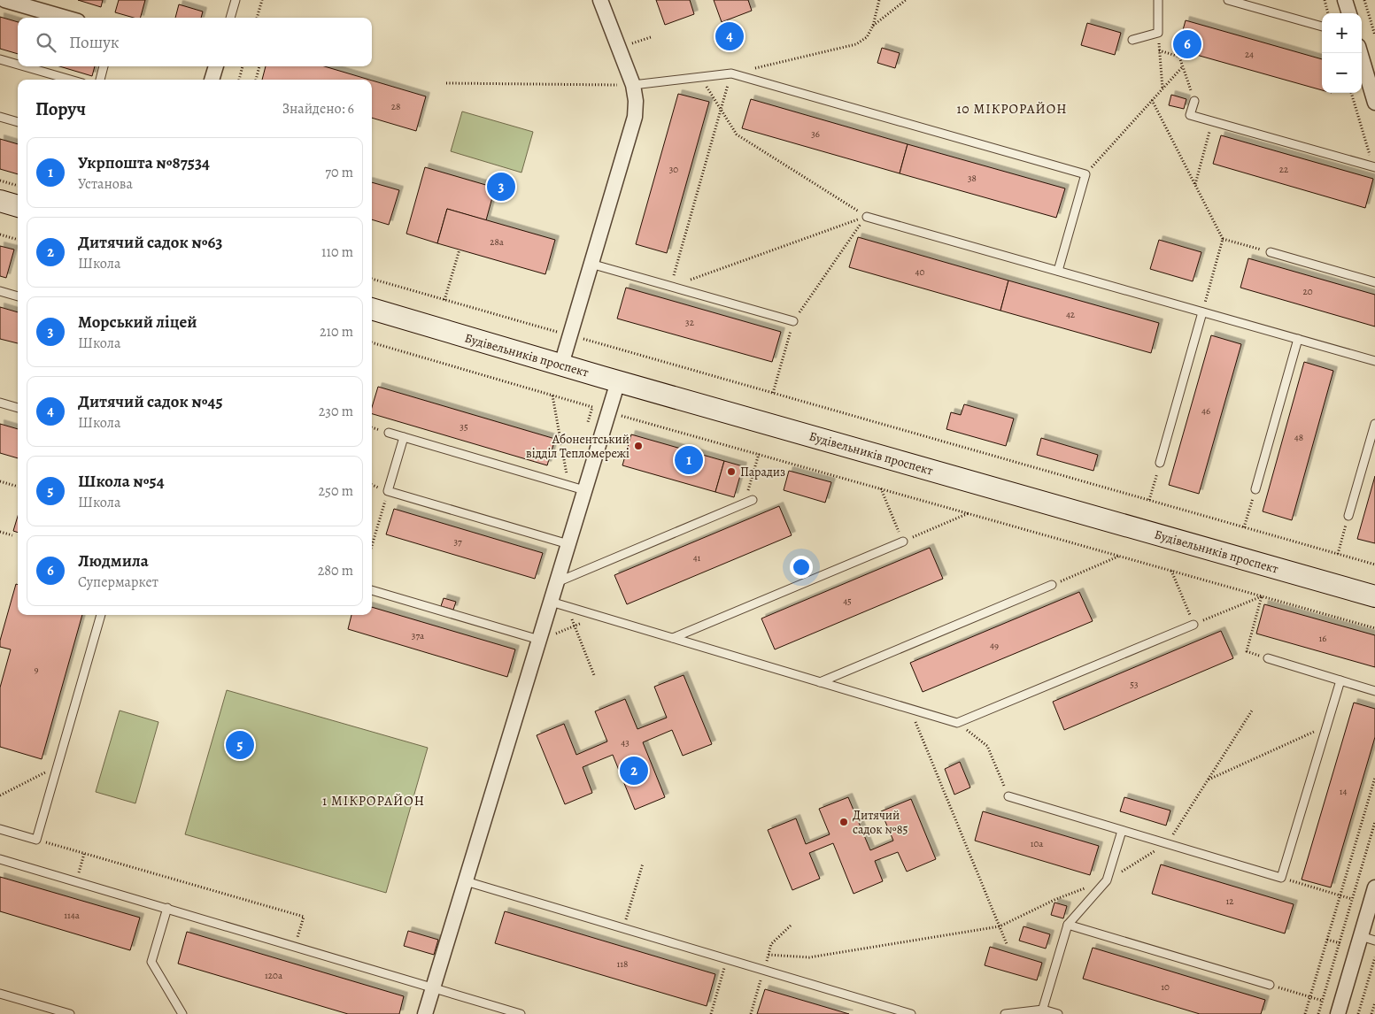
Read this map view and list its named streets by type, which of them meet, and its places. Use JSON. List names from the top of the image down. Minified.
{"streets":{"main road":["Будівельників проспект"]},"districts":["10 МІКРОРАЙОН","1 МІКРОРАЙОН"],"places":["Абонентський відділ Тепломережі","Парадиз","Дитячий садок №85"],"house_numbers":["24","28","36","30","22","38","28а","40","20","42","32","46","35","48","37","41","45","37а","16","49","9","53","43","14","10а","12","114а","118","120а","10"],"page":{"map_buttons":["+","−"],"search":"Пошук","pins":["4","6","3","1","5","2"],"heading":["Поруч","Знайдено: 6"],"list":[{"mark":"1","name":"Укрпошта №87534","note":"Установа","value":"70 m"},{"mark":"2","name":"Дитячий садок №63","note":"Школа","value":"110 m"},{"mark":"3","name":"Морський ліцей","note":"Школа","value":"210 m"},{"mark":"4","name":"Дитячий садок №45","note":"Школа","value":"230 m"},{"mark":"5","name":"Школа №54","note":"Школа","value":"250 m"},{"mark":"6","name":"Людмила","note":"Супермаркет","value":"280 m"}]}}
